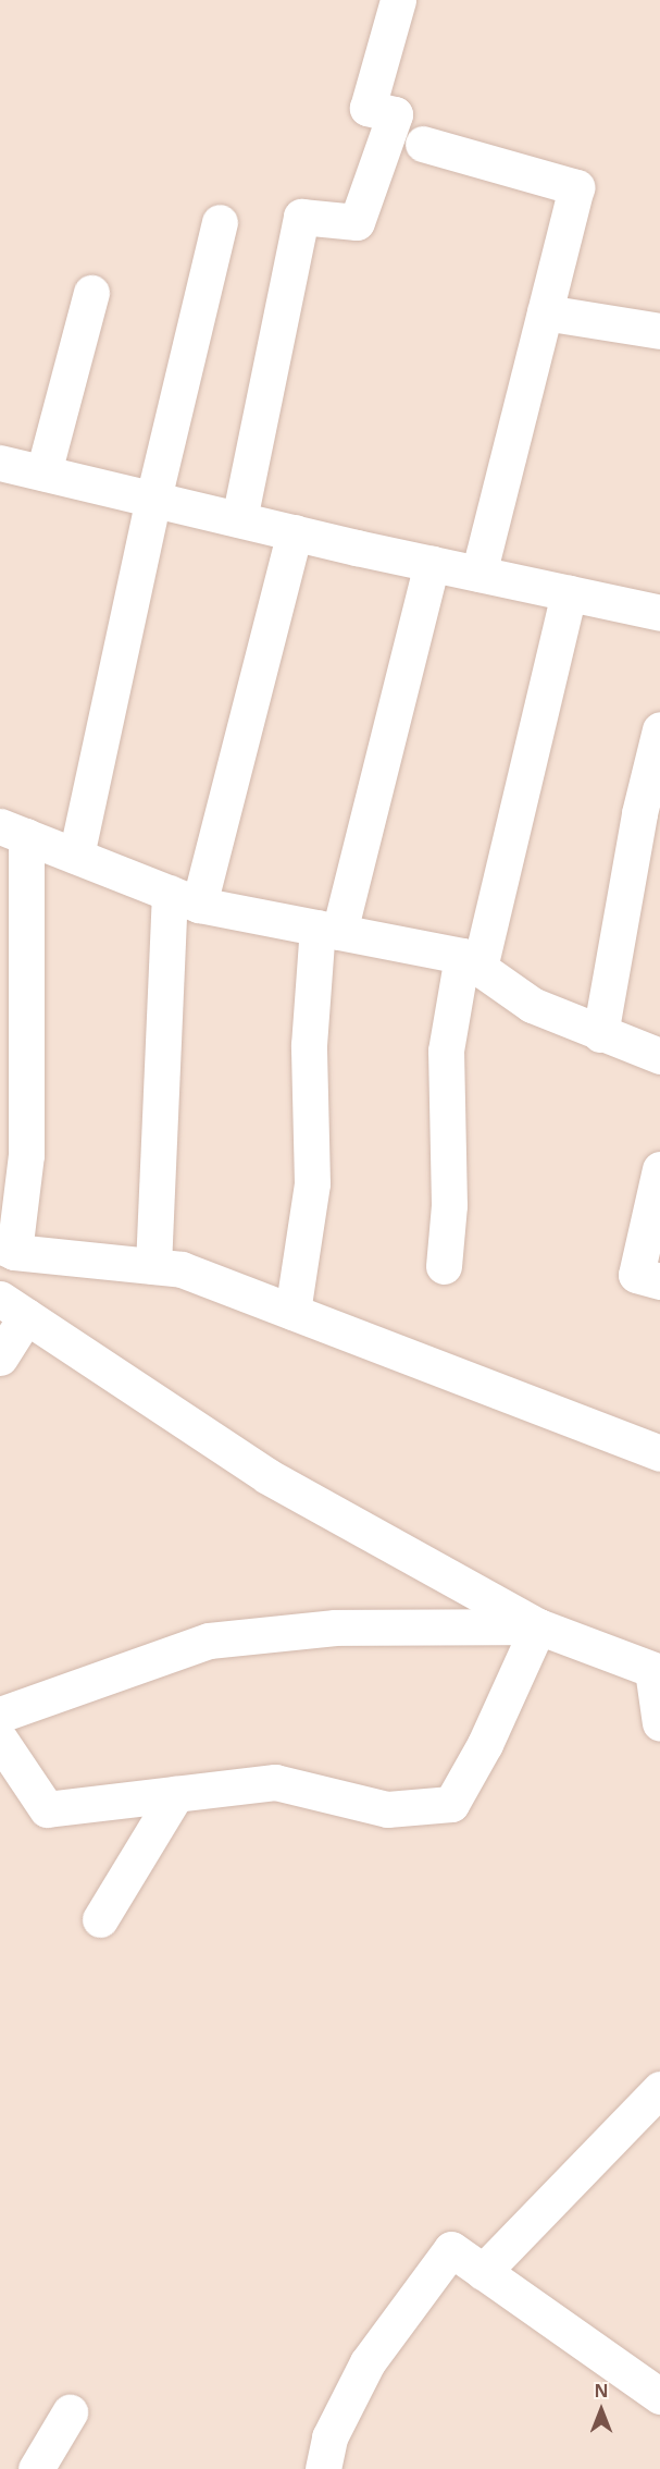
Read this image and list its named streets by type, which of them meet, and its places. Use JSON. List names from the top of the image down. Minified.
{"north":"top"}
